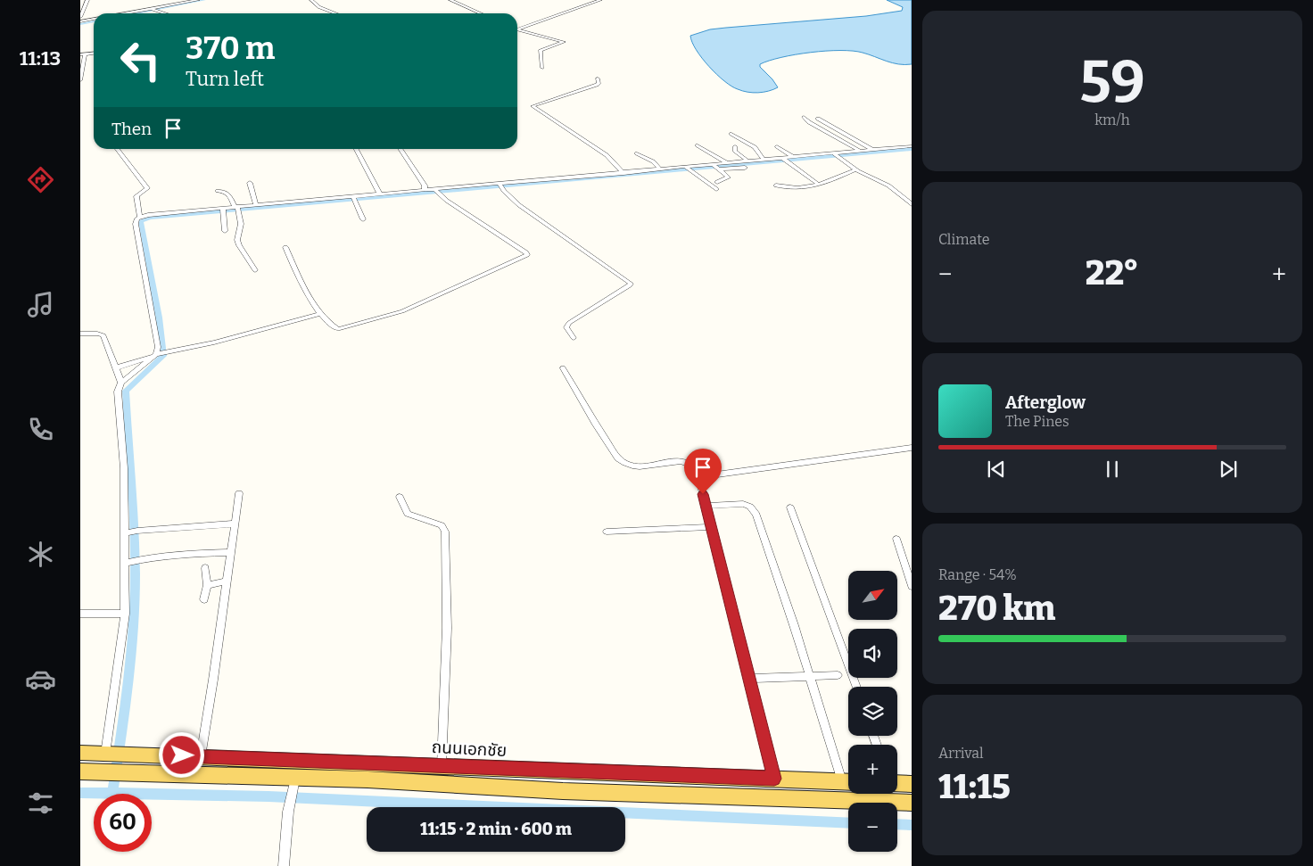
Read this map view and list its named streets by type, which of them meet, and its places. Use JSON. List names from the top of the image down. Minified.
{"streets":{"main road":["ถนนเอกชัย"]},"north":"top right","page":{"tabs":"11:13","tile":[["59","km/h"],"Climate",["Range · 54%","270 km"],["Arrival","11:15"]],"turn":["370 m","Turn left"],"then":"Then","heat":["−","22°","+"],"song":["Afterglow","The Pines"],"map_buttons":["+","−"],"limit":"60","trip":"11:15 · 2 min · 600 m"}}
